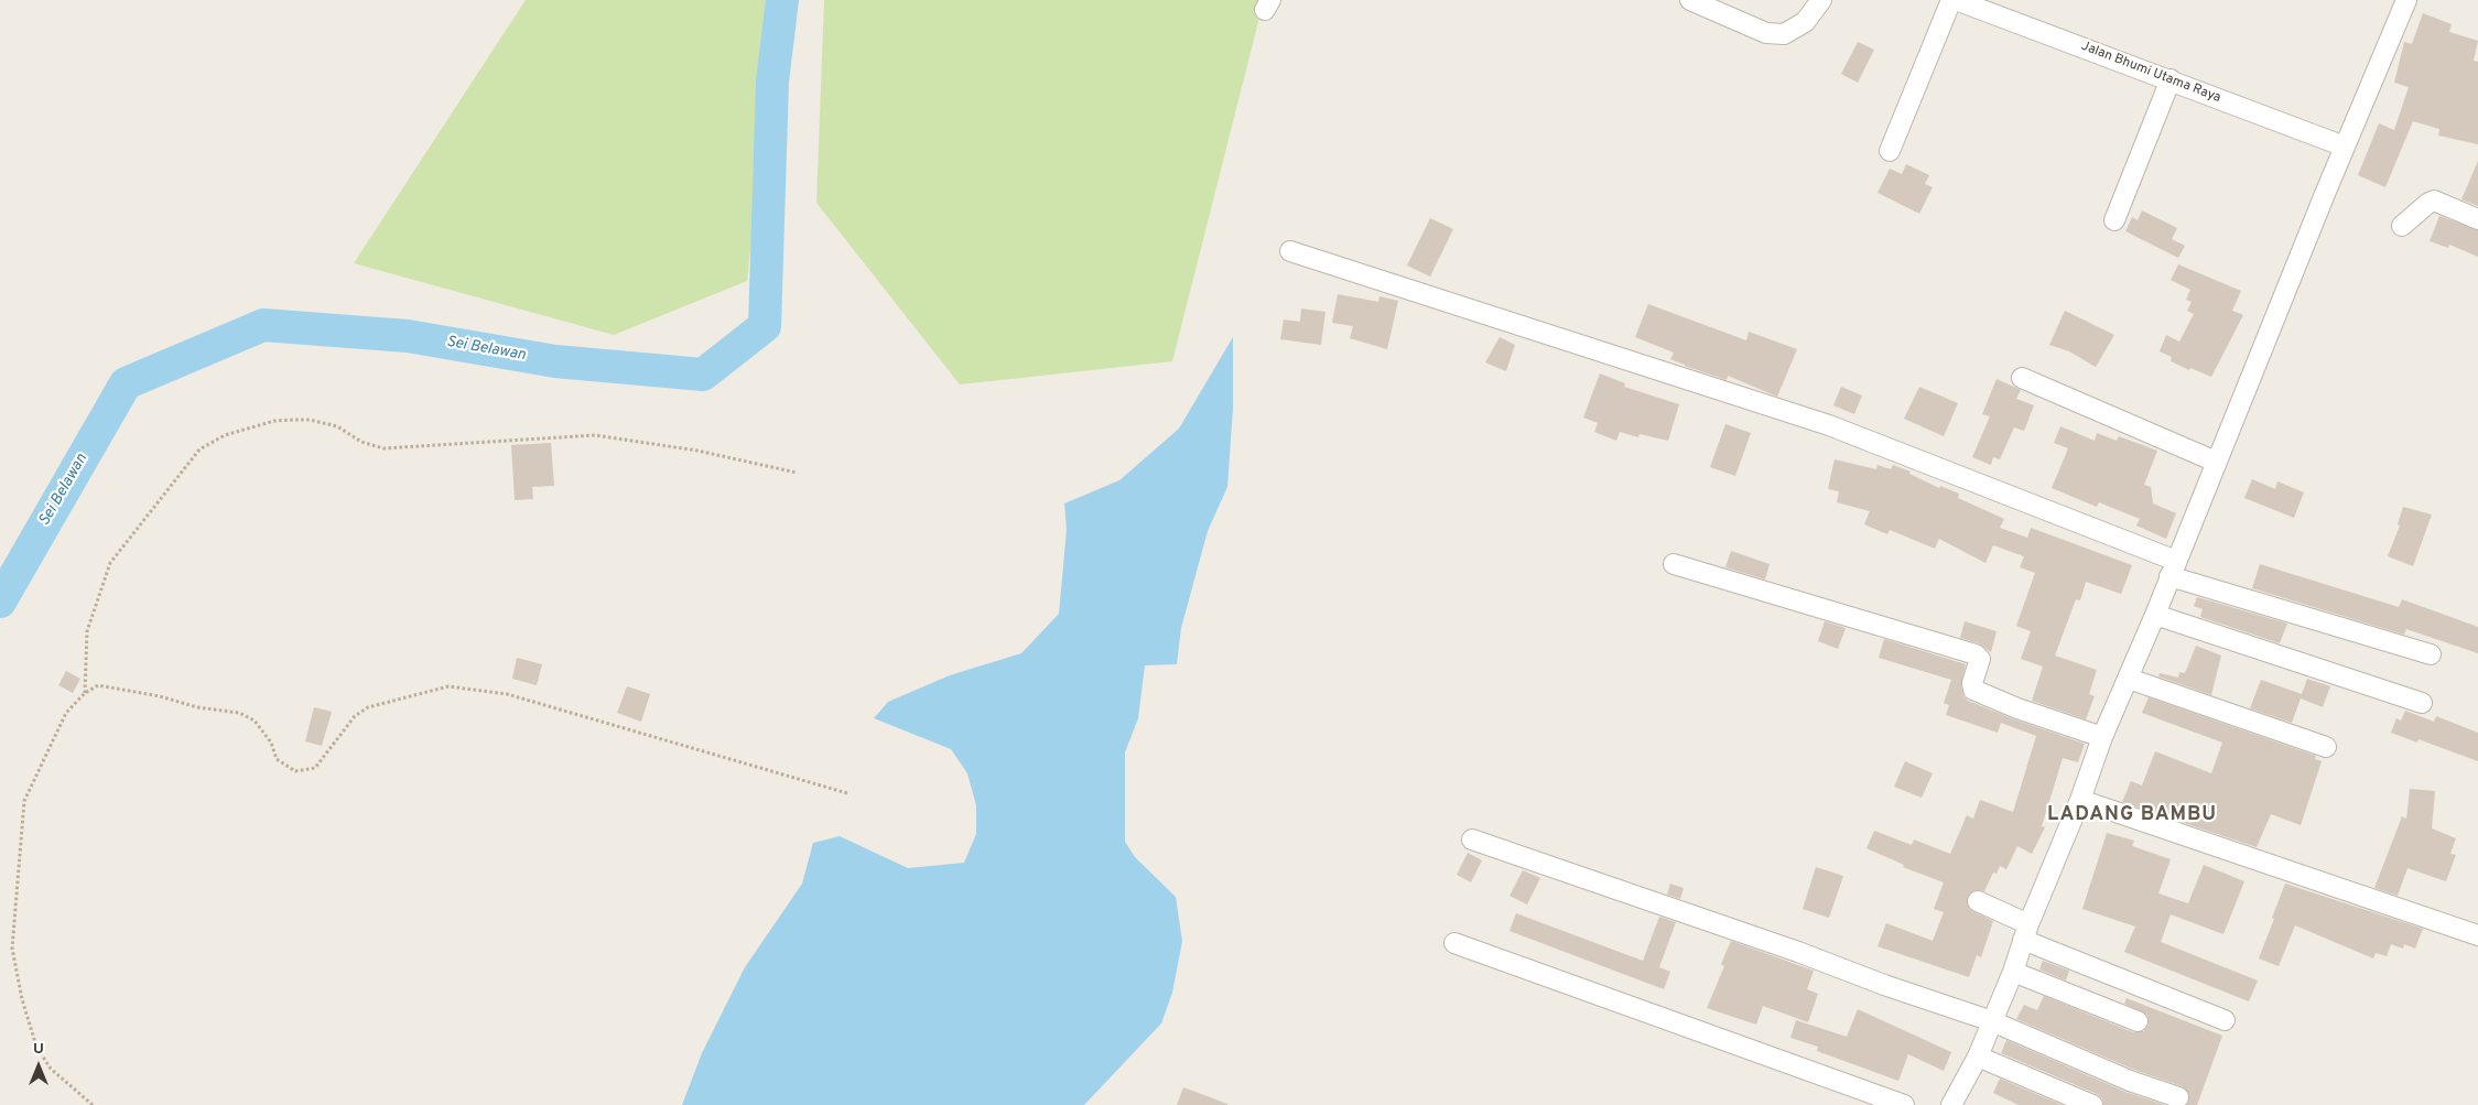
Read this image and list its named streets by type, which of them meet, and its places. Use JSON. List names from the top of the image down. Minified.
{"streets":{"street":["Jalan Bhumi Utama Raya"]},"districts":["LADANG BAMBU"],"water":["Sei Belawan"],"north":"top"}
